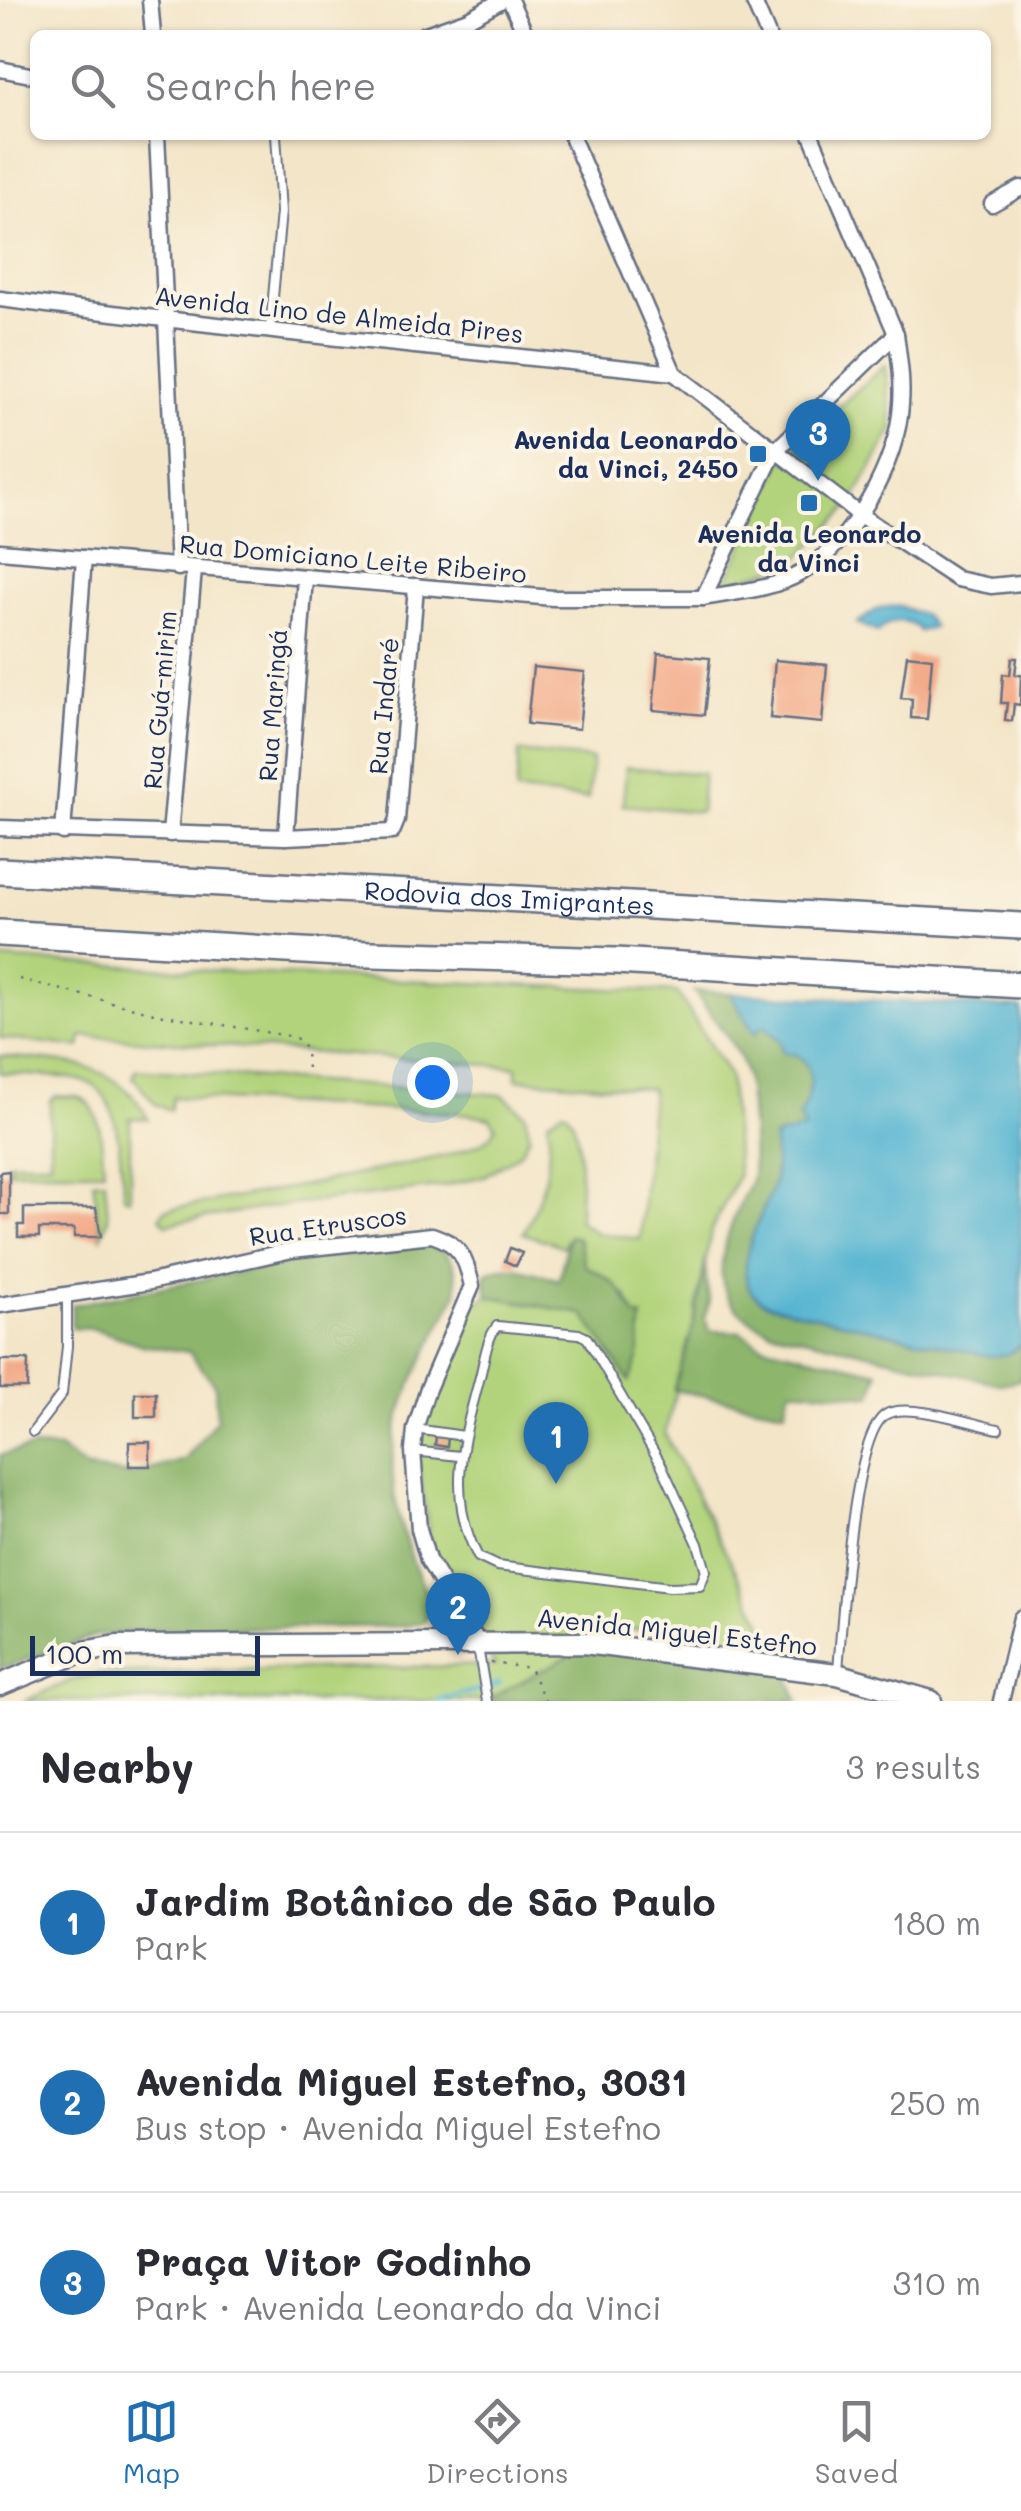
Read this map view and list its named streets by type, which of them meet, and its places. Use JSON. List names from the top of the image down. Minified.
{"streets":{"highway":["Rodovia dos Imigrantes"],"main road":["Avenida Miguel Estefno"],"street":["Avenida Lino de Almeida Pires","Rua Domiciano Leite Ribeiro","Rua Guá-mirim","Rua Maringá","Rua Indaré","Rua Etruscos"]},"crossings":[["Rua Domiciano Leite Ribeiro","Rua Guá-mirim"],["Rua Domiciano Leite Ribeiro","Rua Maringá"],["Rua Domiciano Leite Ribeiro","Rua Indaré"],["Rua Maringá","Rua Indaré"],["Rua Etruscos","Avenida Miguel Estefno"]],"places":{"transit":["Avenida Leonardo da Vinci, 2450","Avenida Leonardo da Vinci"]},"scale_bar":"100 m","page":{"search":"Search here","pins":["3","1","2"],"scale":"100 m","heading":["Nearby","3 results"],"list":[{"mark":"1","name":"Jardim Botânico de São Paulo","note":"Park","value":"180 m"},{"mark":"2","name":"Avenida Miguel Estefno, 3031","note":"Bus stop · Avenida Miguel Estefno","value":"250 m"},{"mark":"3","name":"Praça Vitor Godinho","note":"Park · Avenida Leonardo da Vinci","value":"310 m"}],"nav":["Map","Directions","Saved"]}}
